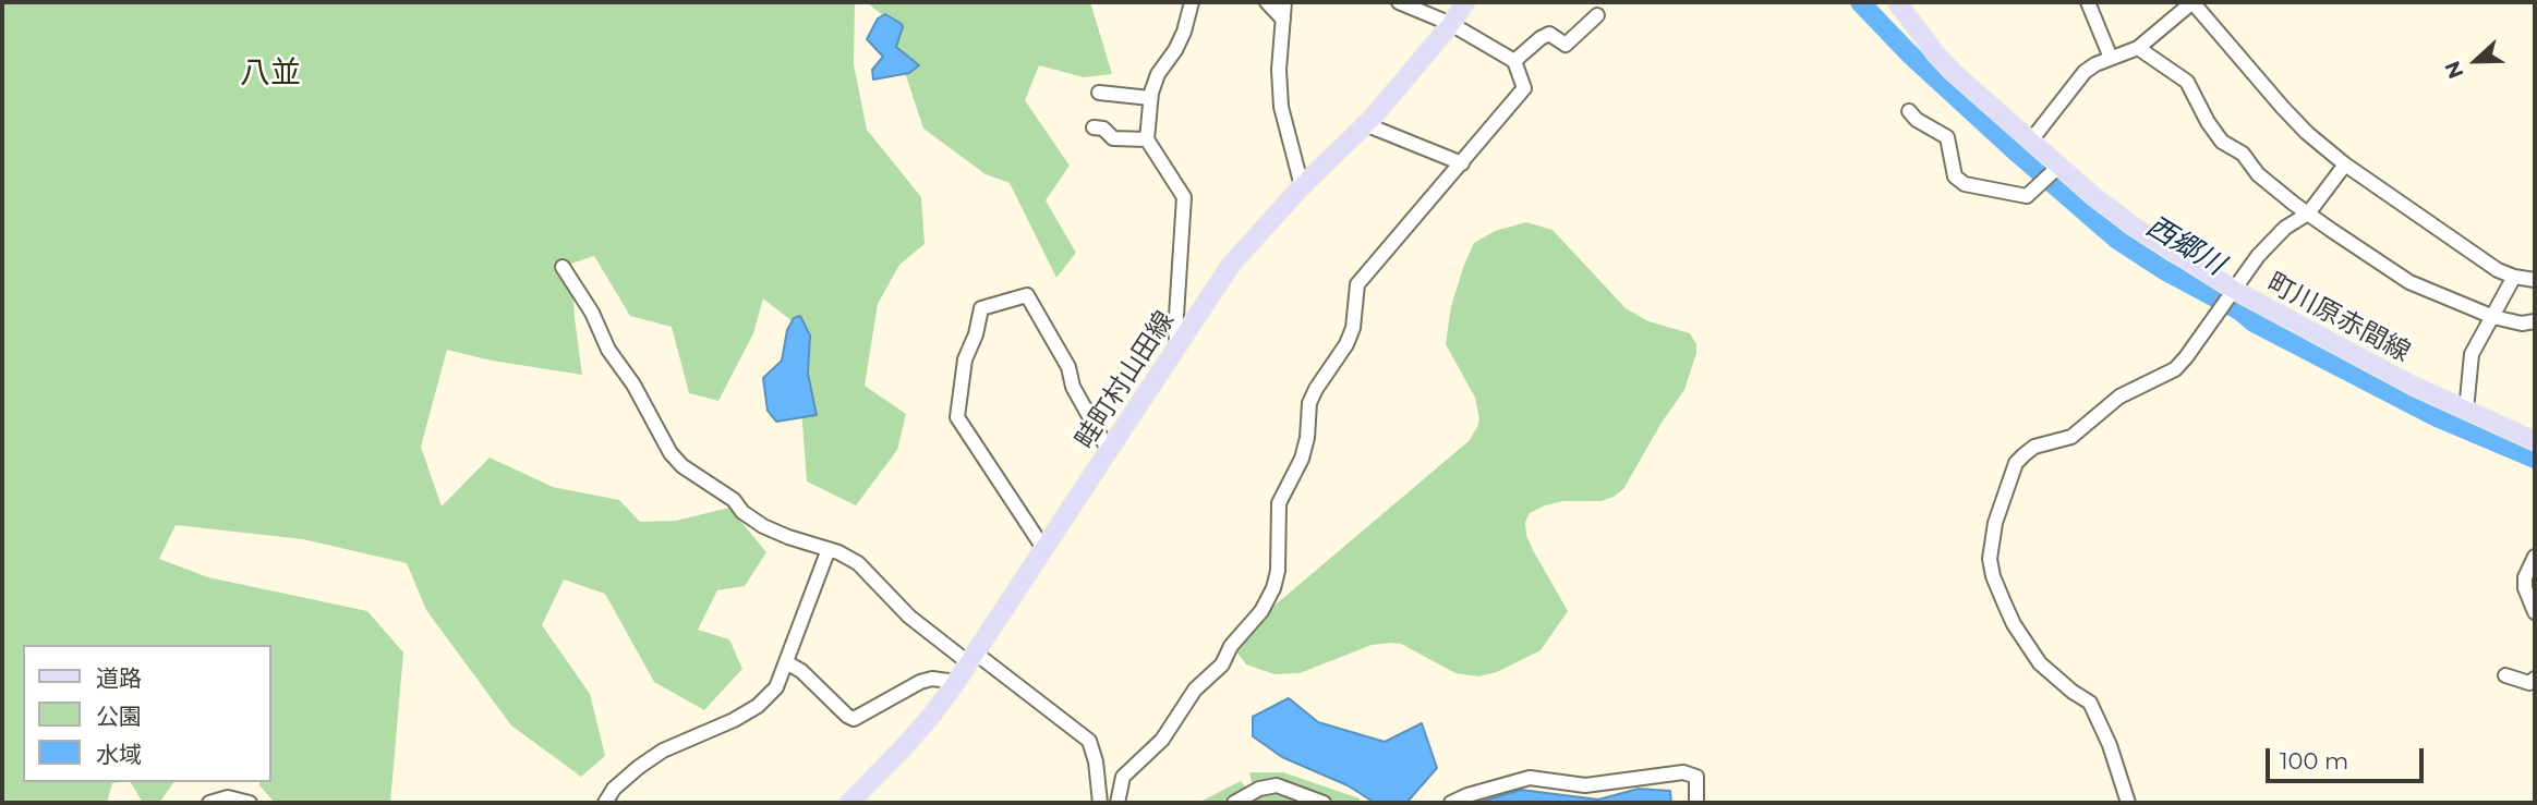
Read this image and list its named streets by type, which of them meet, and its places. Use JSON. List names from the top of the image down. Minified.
{"streets":{"main road":["町川原赤間線","畦町村山田線"]},"districts":["八並"],"water":["西郷川"],"legend":["道路","公園","水域"],"scale_bar":"100 m","north":"left"}
